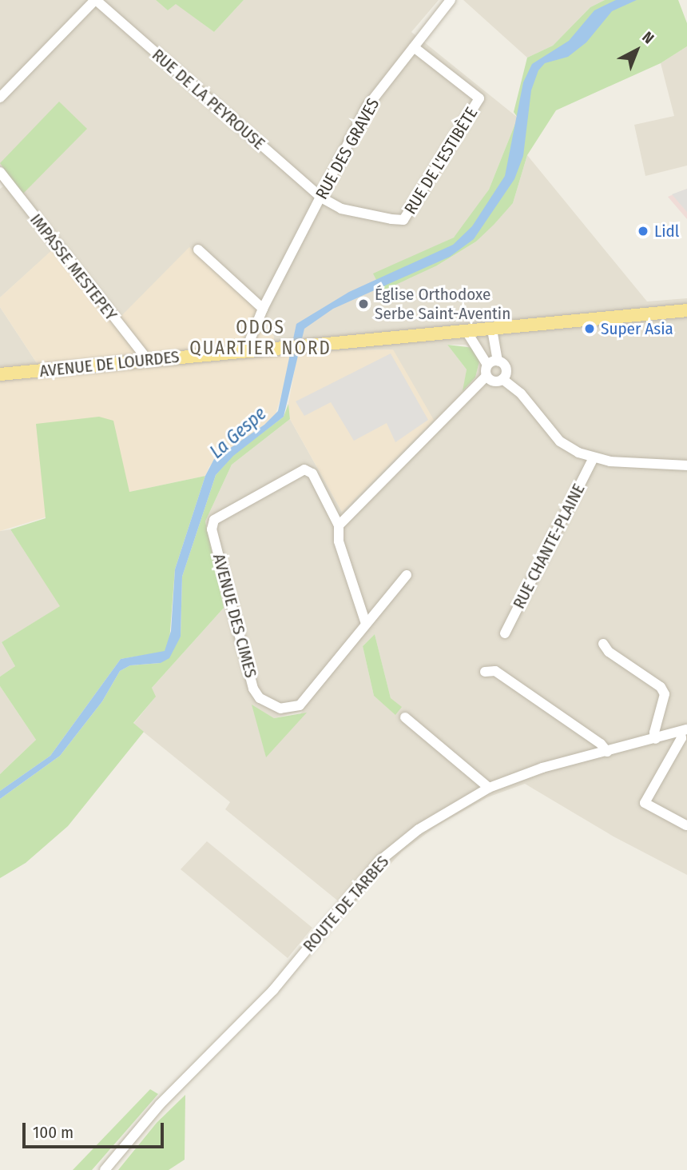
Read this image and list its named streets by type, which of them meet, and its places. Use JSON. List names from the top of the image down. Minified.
{"streets":{"main road":["AVENUE DE LOURDES"],"street":["RUE DE LA PEYROUSE","RUE DES GRAVES","RUE DE L'ESTIBÈTE","IMPASSE MESTEPEY","RUE CHANTE-PLAINE","AVENUE DES CIMES","ROUTE DE TARBES"]},"crossings":[["RUE DE LA PEYROUSE","RUE DES GRAVES"],["RUE DE LA PEYROUSE","RUE DE L'ESTIBÈTE"],["RUE DES GRAVES","RUE DE L'ESTIBÈTE"],["RUE DES GRAVES","AVENUE DE LOURDES"],["IMPASSE MESTEPEY","AVENUE DE LOURDES"]],"districts":["ODOS QUARTIER NORD"],"water":["La Gespe"],"places":["Lidl","Église Orthodoxe Serbe Saint-Aventin","Super Asia"],"scale_bar":"100 m","north":"top right"}
